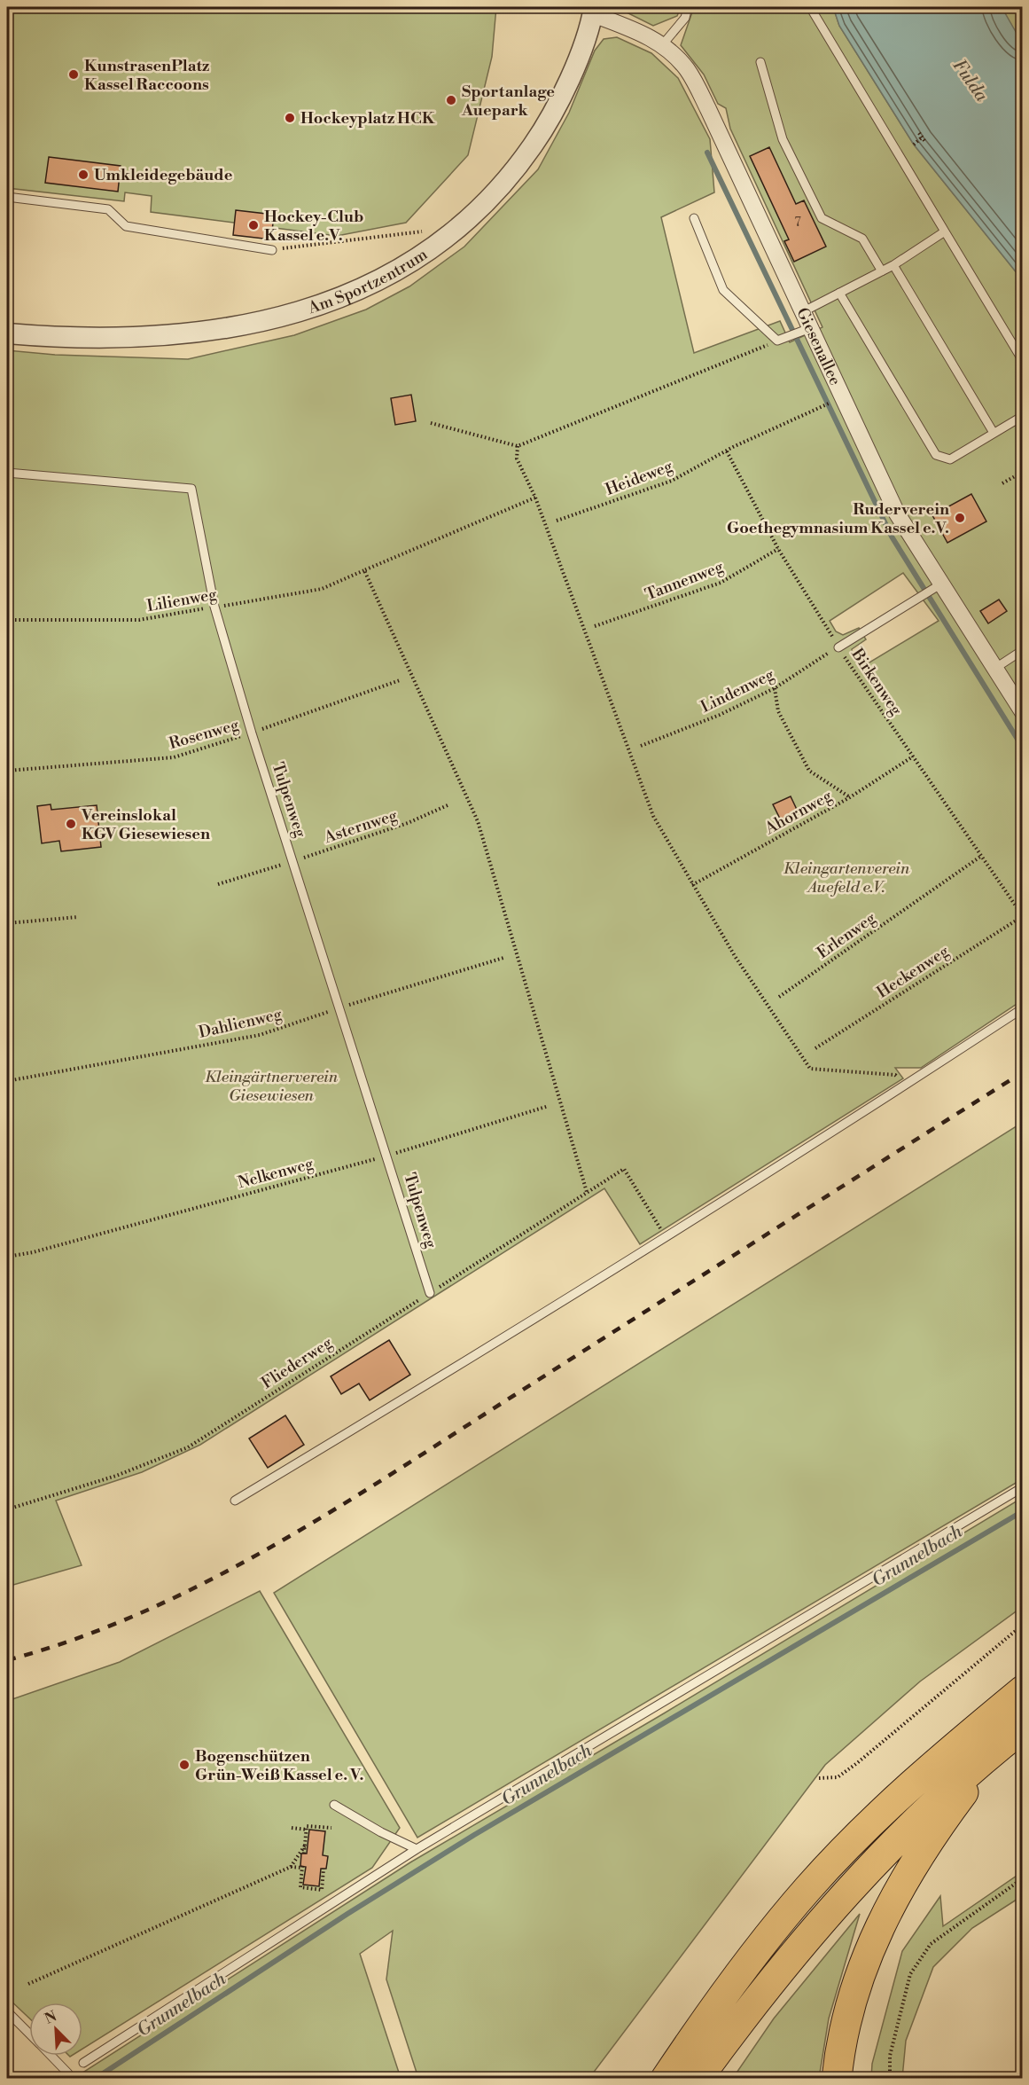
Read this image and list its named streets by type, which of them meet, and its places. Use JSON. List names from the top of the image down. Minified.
{"streets":{"street":["Am Sportzentrum","Giesenallee"],"lane":["Tulpenweg"],"path":["Heideweg","Tannenweg","Lilienweg","Birkenweg","Lindenweg","Rosenweg","Ahornweg","Asternweg","Erlenweg","Heckenweg","Dahlienweg","Nelkenweg","Fliederweg"]},"crossings":[["Am Sportzentrum","Giesenallee"],["Heideweg","Birkenweg"],["Tannenweg","Birkenweg"],["Lilienweg","Tulpenweg"],["Birkenweg","Lindenweg"],["Birkenweg","Ahornweg"],["Birkenweg","Erlenweg"],["Birkenweg","Heckenweg"],["Rosenweg","Tulpenweg"],["Tulpenweg","Asternweg"],["Tulpenweg","Dahlienweg"],["Tulpenweg","Nelkenweg"],["Tulpenweg","Fliederweg"]],"water":["Fulda","Grunnelbach"],"parks":["Kleingartenverein Auefeld e.V.","Kleingärtnerverein Giesewiesen"],"places":["KunstrasenPlatz Kassel Raccoons","Sportanlage Auepark","Hockeyplatz HCK","Umkleidegebäude","Hockey-Club Kassel e.V.","Ruderverein Goethegymnasium Kassel e.V.","Vereinslokal KGV Giesewiesen","Bogenschützen Grün-Weiß Kassel e. V."],"house_numbers":["7"],"north":"top left"}
